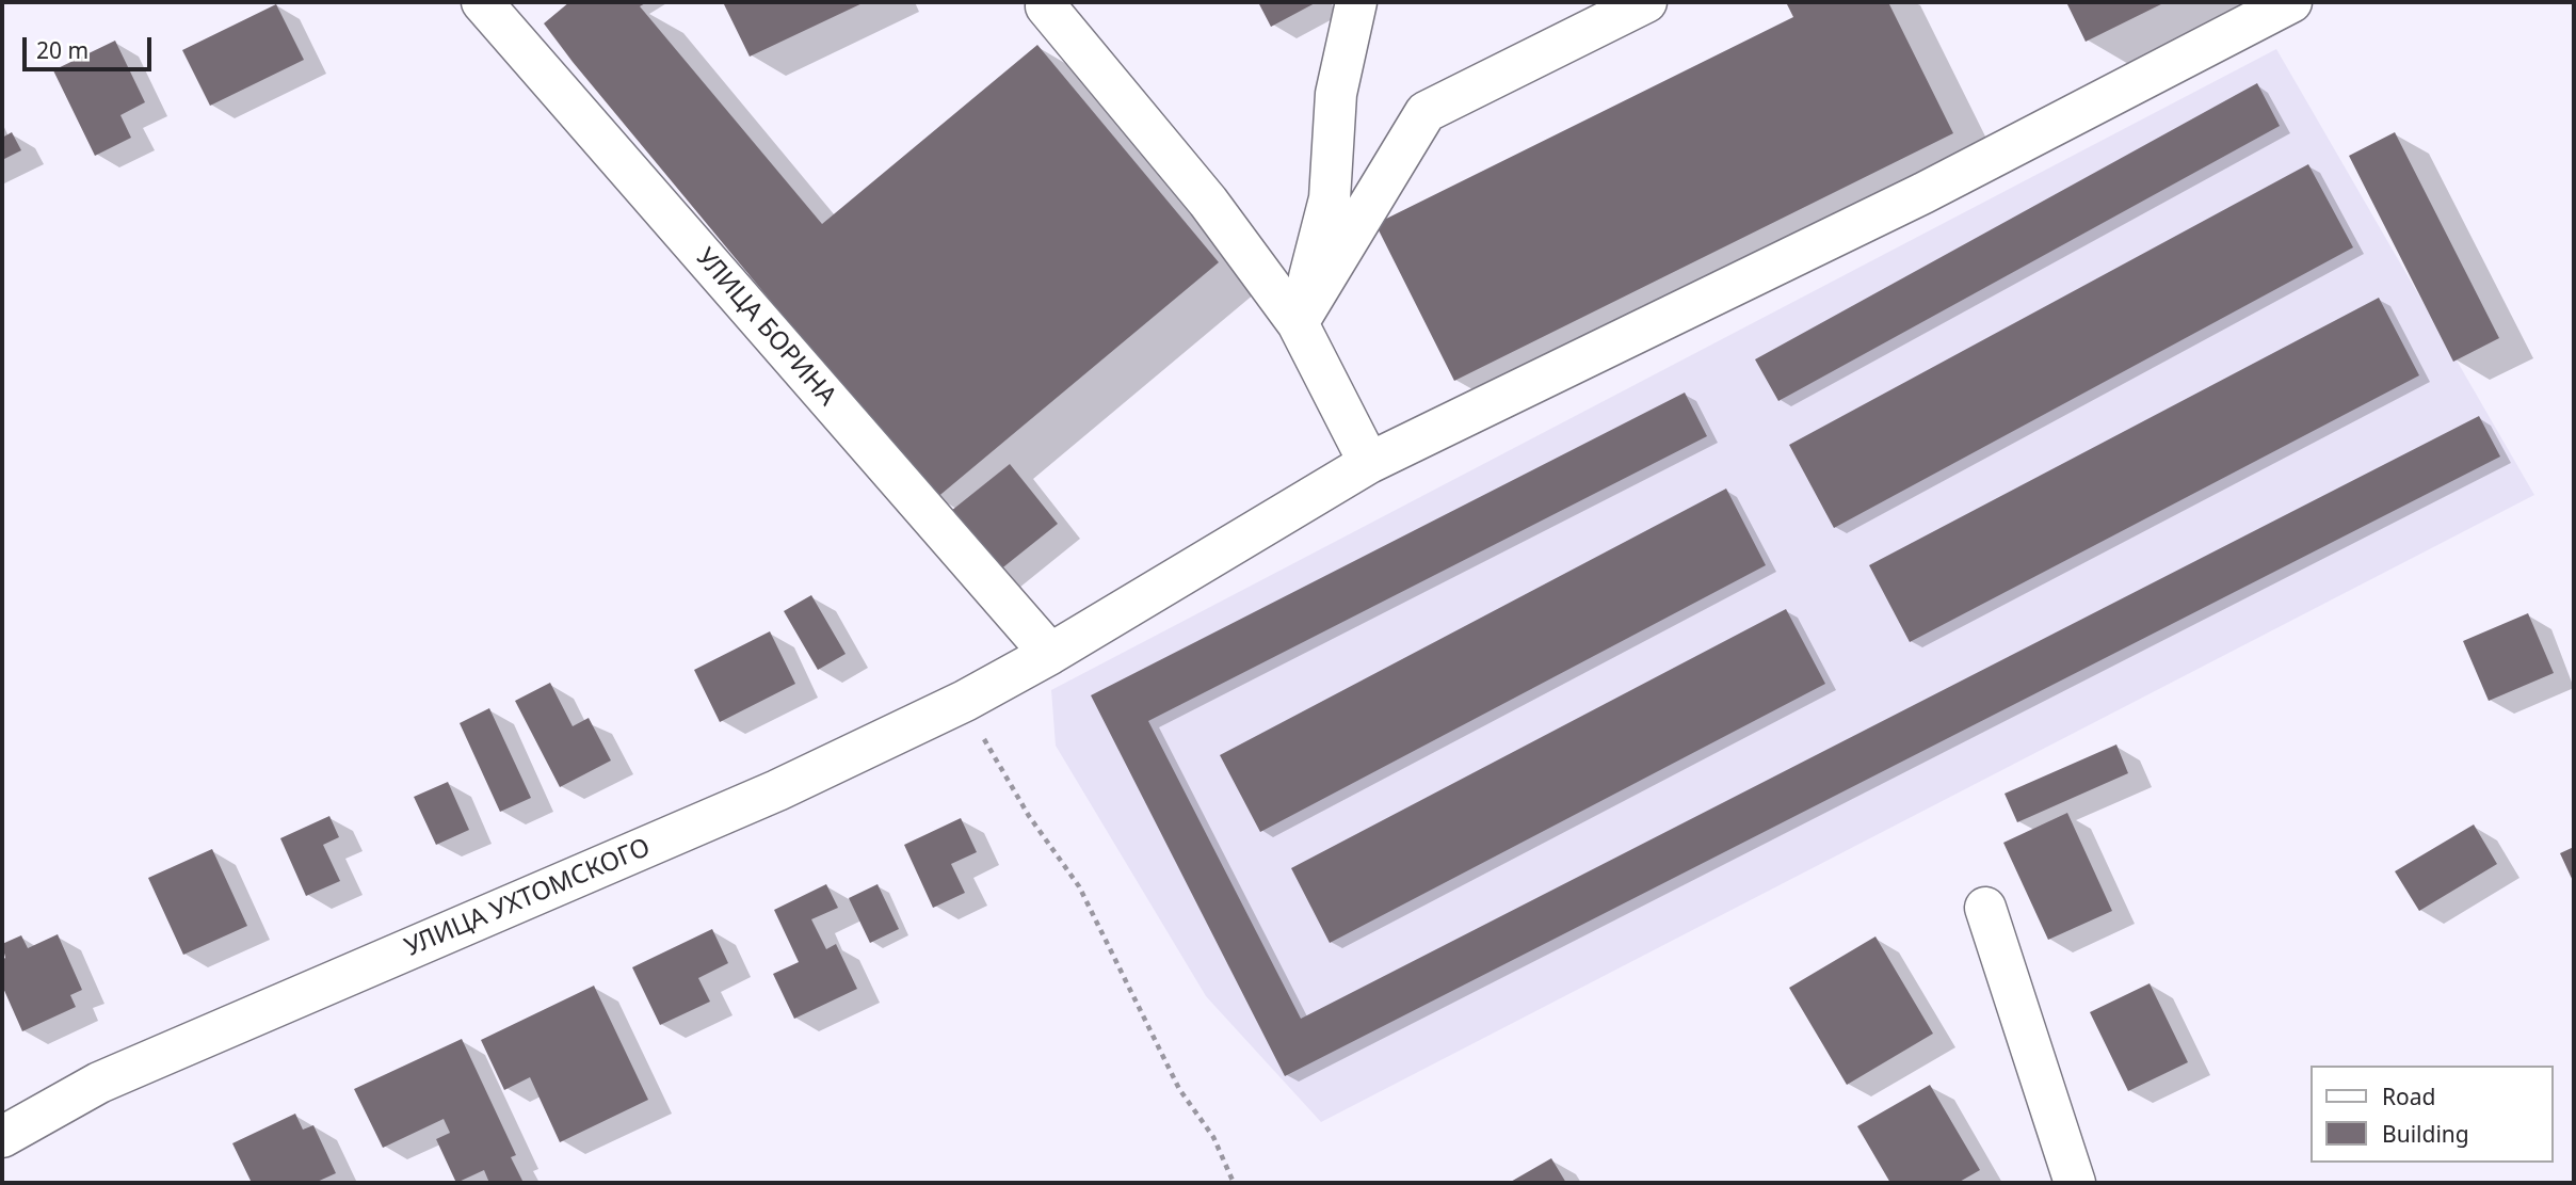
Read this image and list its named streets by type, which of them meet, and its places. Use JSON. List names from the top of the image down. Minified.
{"streets":{"street":["УЛИЦА БОРИНА","УЛИЦА УХТОМСКОГО"]},"crossings":[["УЛИЦА БОРИНА","УЛИЦА УХТОМСКОГО"]],"legend":["Road","Building"],"scale_bar":"20 m"}
